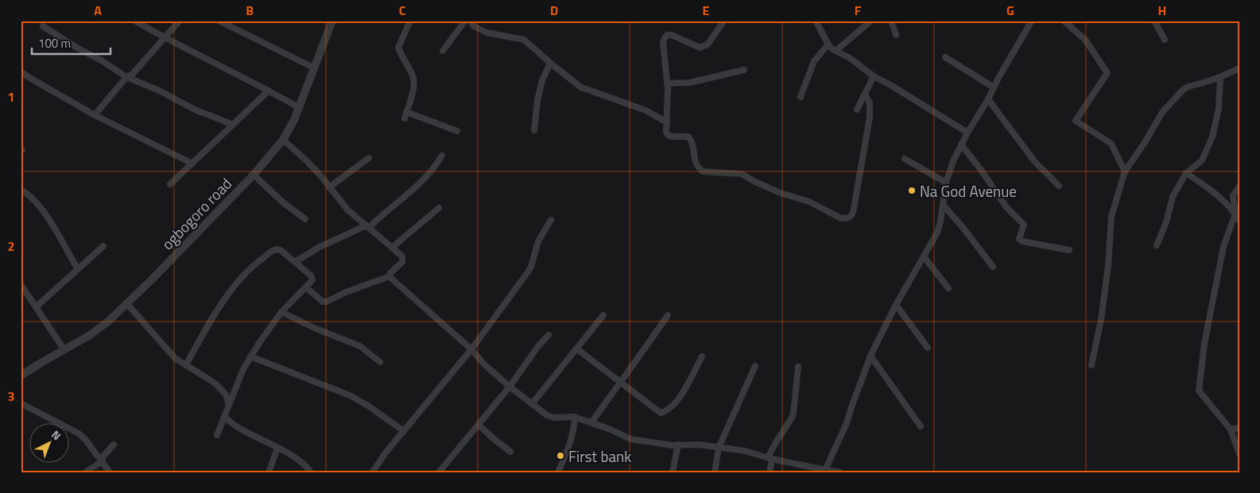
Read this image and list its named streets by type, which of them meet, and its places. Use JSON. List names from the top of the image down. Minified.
{"streets":{"street":["ogbogoro road"]},"places":["Na God Avenue","First bank"],"scale_bar":"100 m","north":"top right","grid":{"columns":["A","B","C","D","E","F","G","H"],"rows":["1","2","3"]}}
